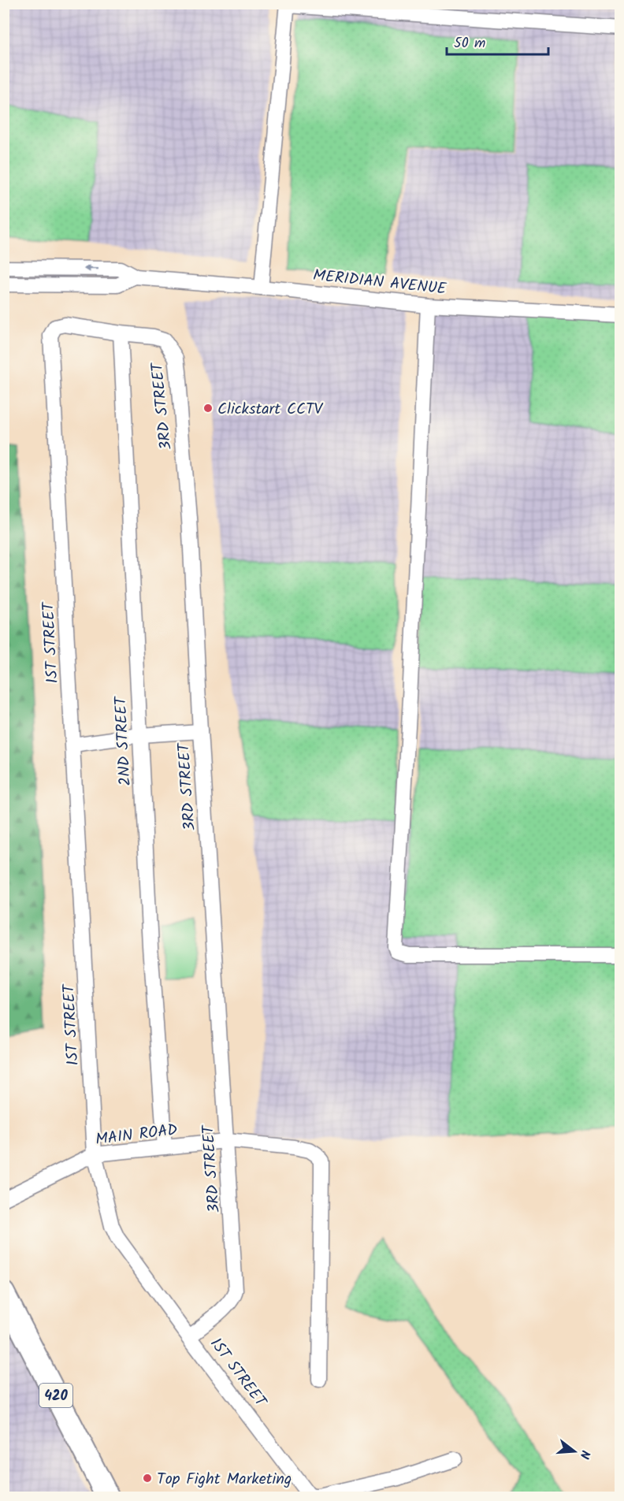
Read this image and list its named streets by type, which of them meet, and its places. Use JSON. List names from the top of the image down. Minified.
{"streets":{"main road":["420"],"street":["MERIDIAN AVENUE","3RD STREET","1ST STREET","2ND STREET","MAIN ROAD"]},"crossings":[["3RD STREET","1ST STREET"],["3RD STREET","2ND STREET"],["3RD STREET","MAIN ROAD"],["1ST STREET","MAIN ROAD"],["2ND STREET","MAIN ROAD"]],"places":["Clickstart CCTV","Top Fight Marketing"],"scale_bar":"50 m","north":"right"}
